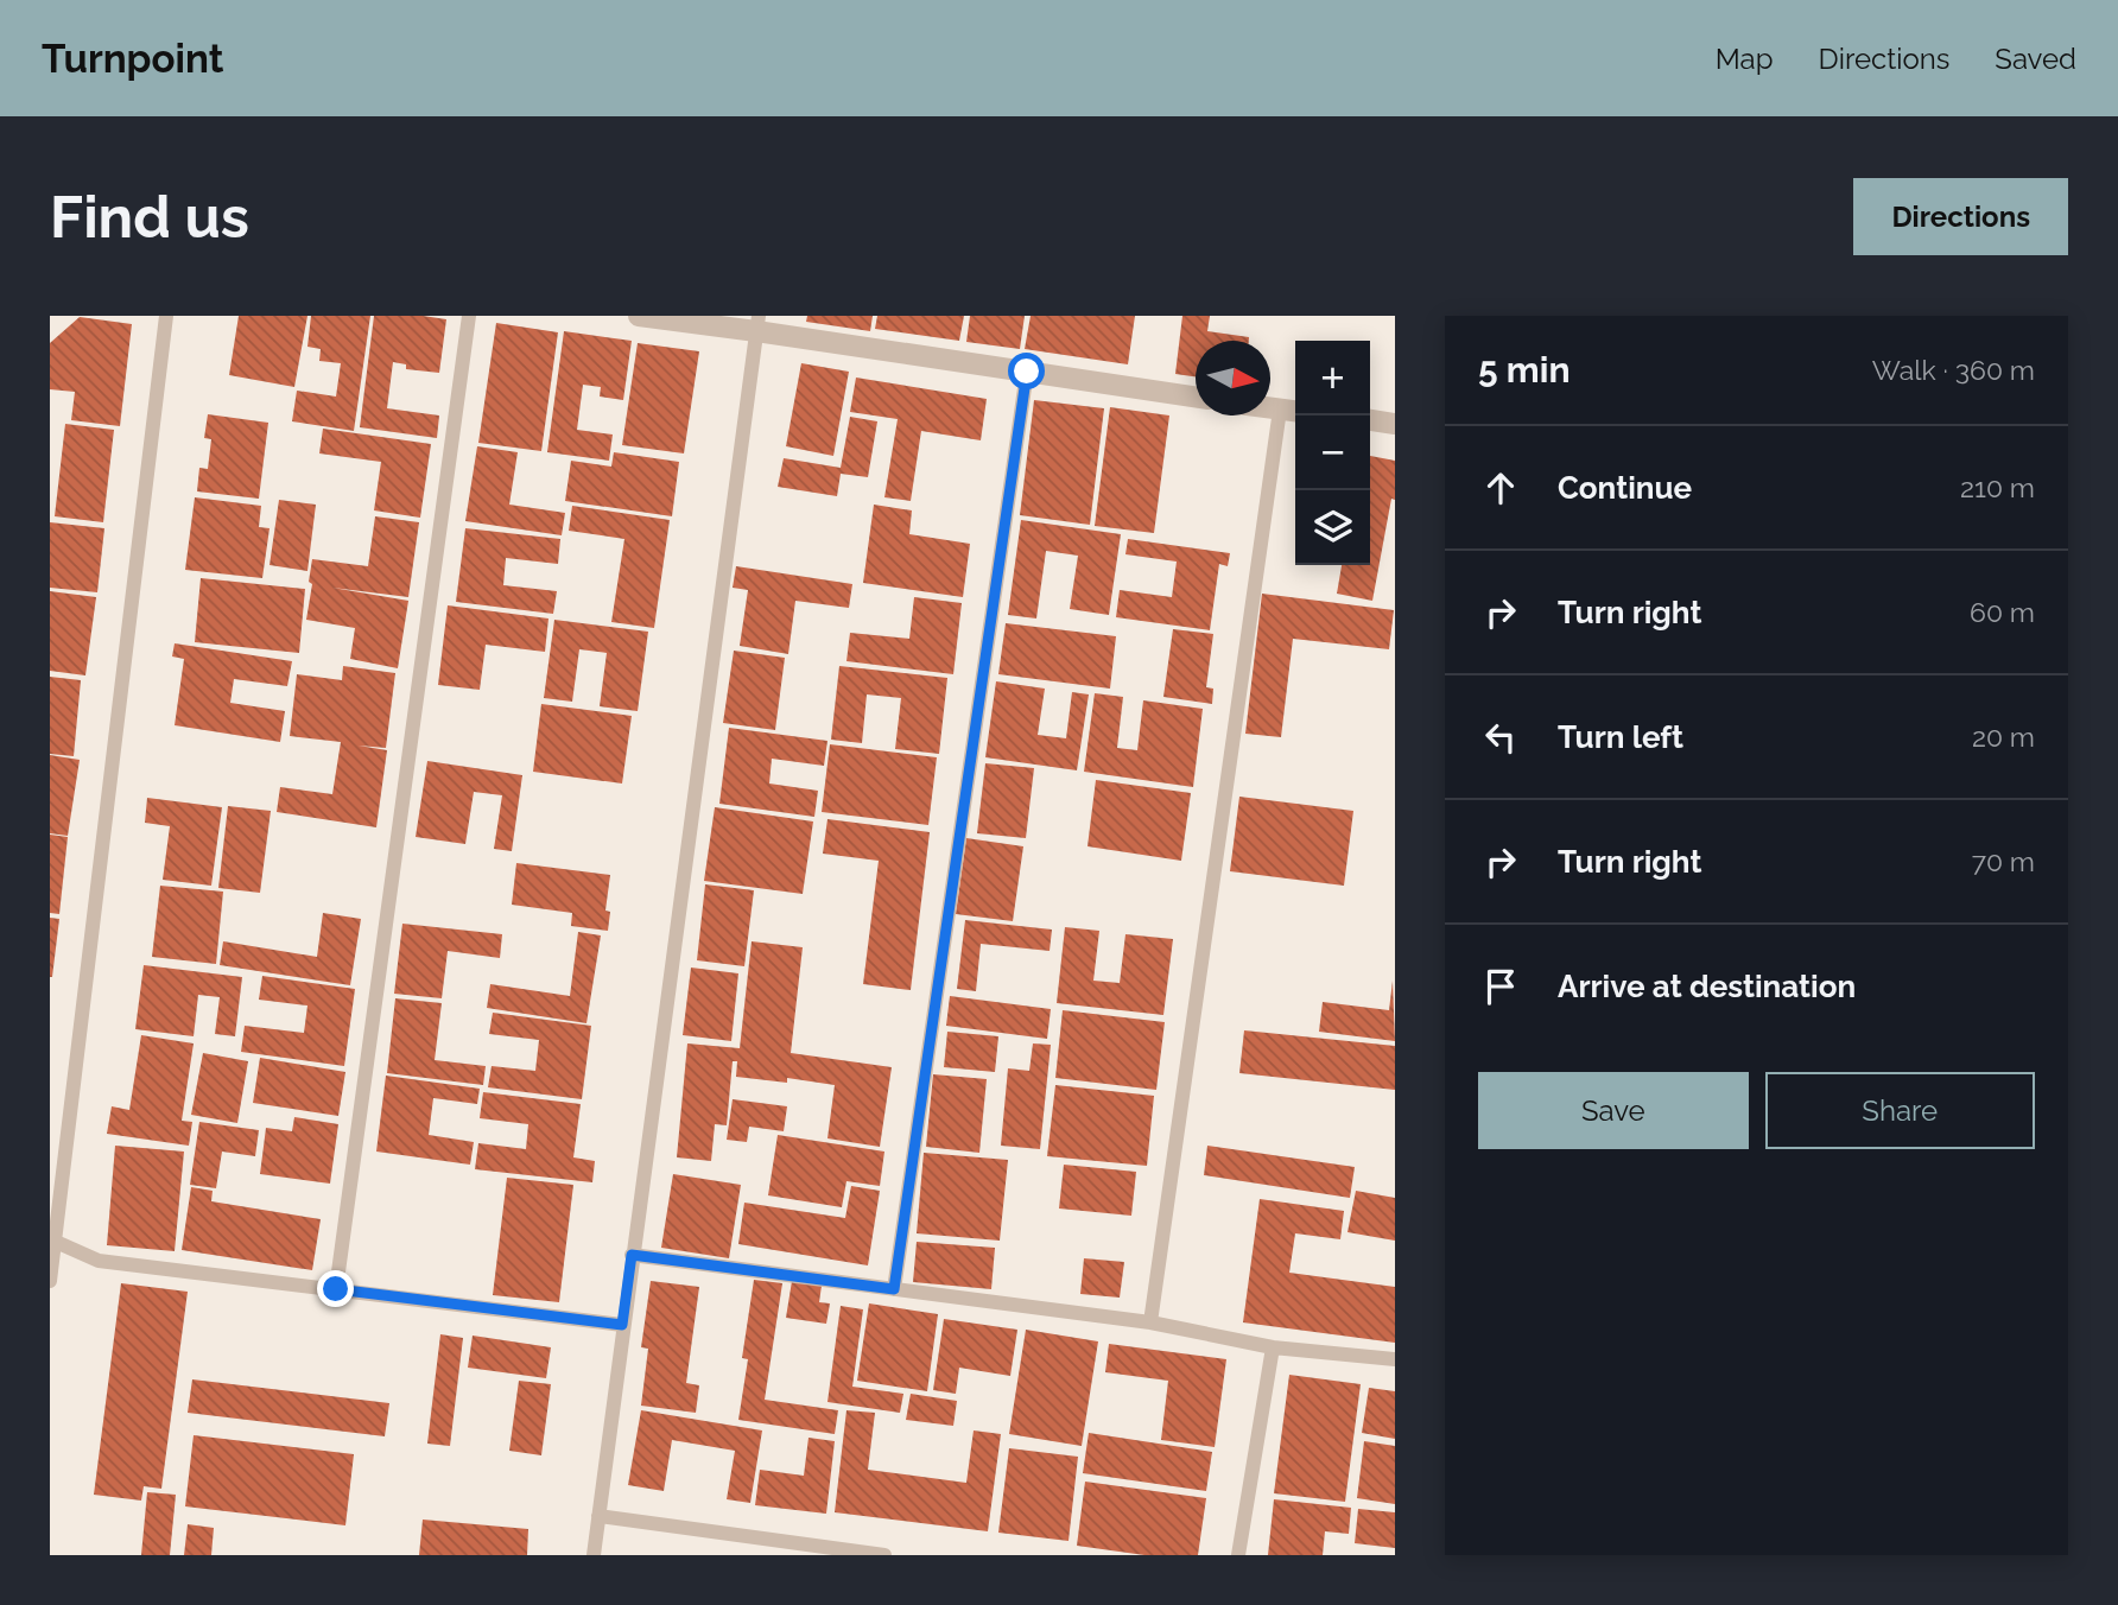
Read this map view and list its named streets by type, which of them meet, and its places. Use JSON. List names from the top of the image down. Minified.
{"north":"right","page":{"header":"Turnpoint","nav":["Map","Directions","Saved"],"buttons":["Directions",["Save","Share"]],"title":"Find us","heading":["5 min","Walk · 360 m"],"map_buttons":["+","−"],"list":[["Continue","210 m"],["Turn right","60 m"],["Turn left","20 m"],["Turn right","70 m"],"Arrive at destination"]}}
